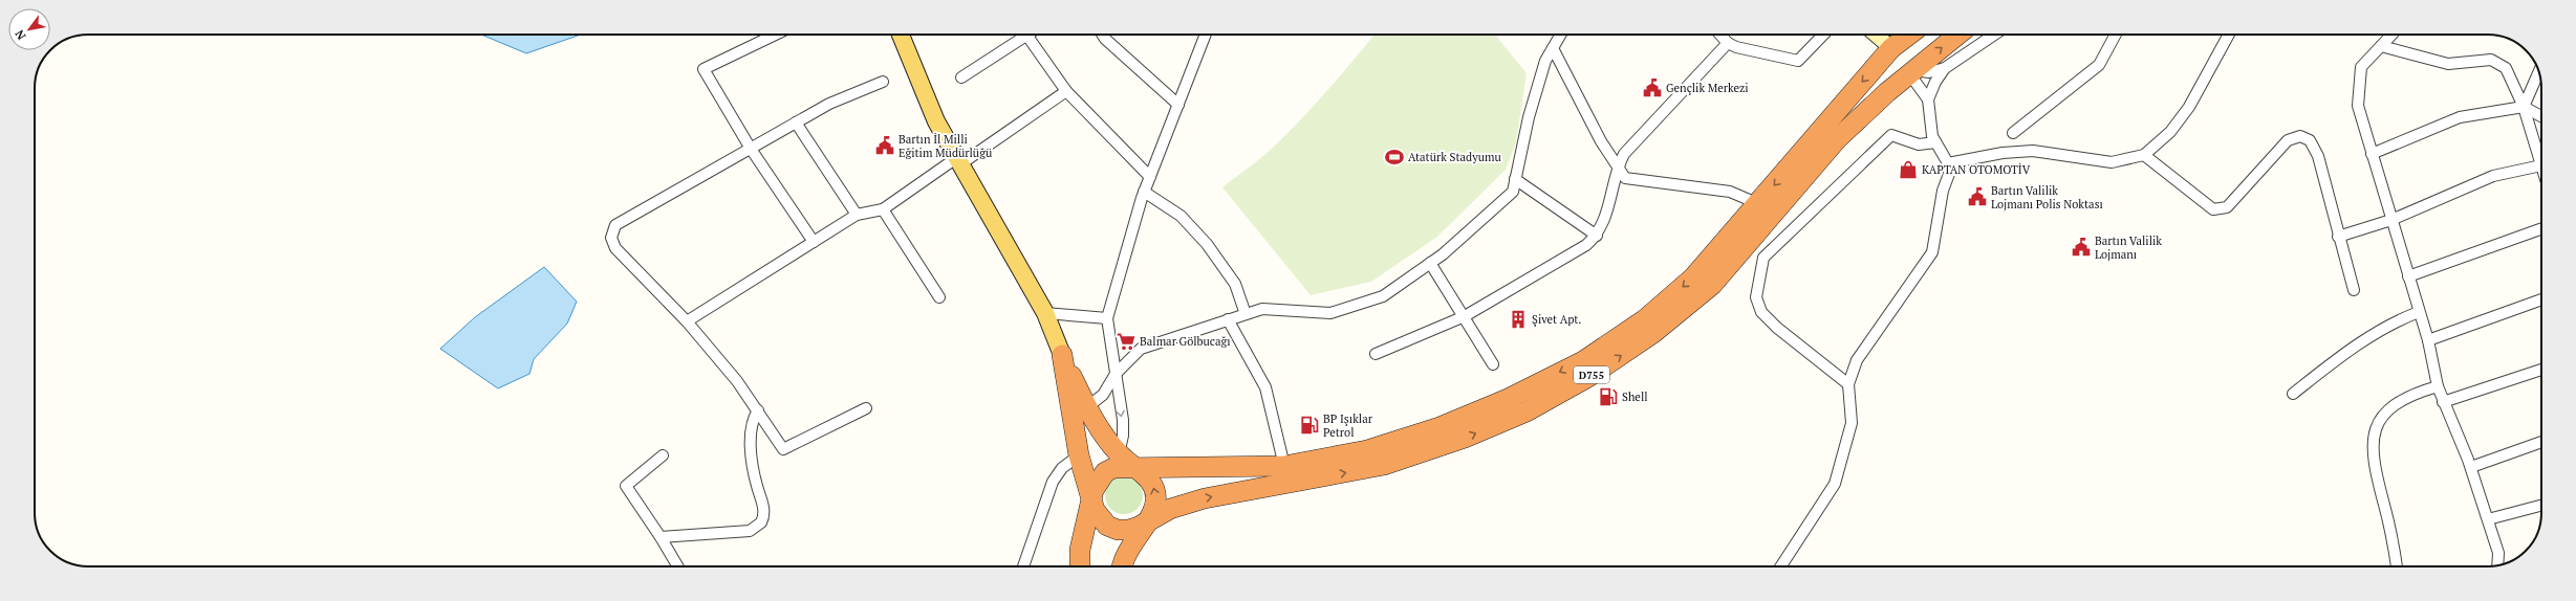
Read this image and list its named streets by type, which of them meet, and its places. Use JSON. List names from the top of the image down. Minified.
{"streets":{"highway":["D755"]},"places":{"public building":["Gençlik Merkezi","Bartın İl Milli Eğitim Müdürlüğü","Bartın Valilik Lojmanı Polis Noktası","Bartın Valilik Lojmanı"],"sports":["Atatürk Stadyumu"],"shop":["KAPTAN OTOMOTİV"],"building":["Şivet Apt."],"supermarket":["Balmar Gölbucağı"],"fuel station":["Shell","BP Işıklar Petrol"]},"north":"bottom left"}
